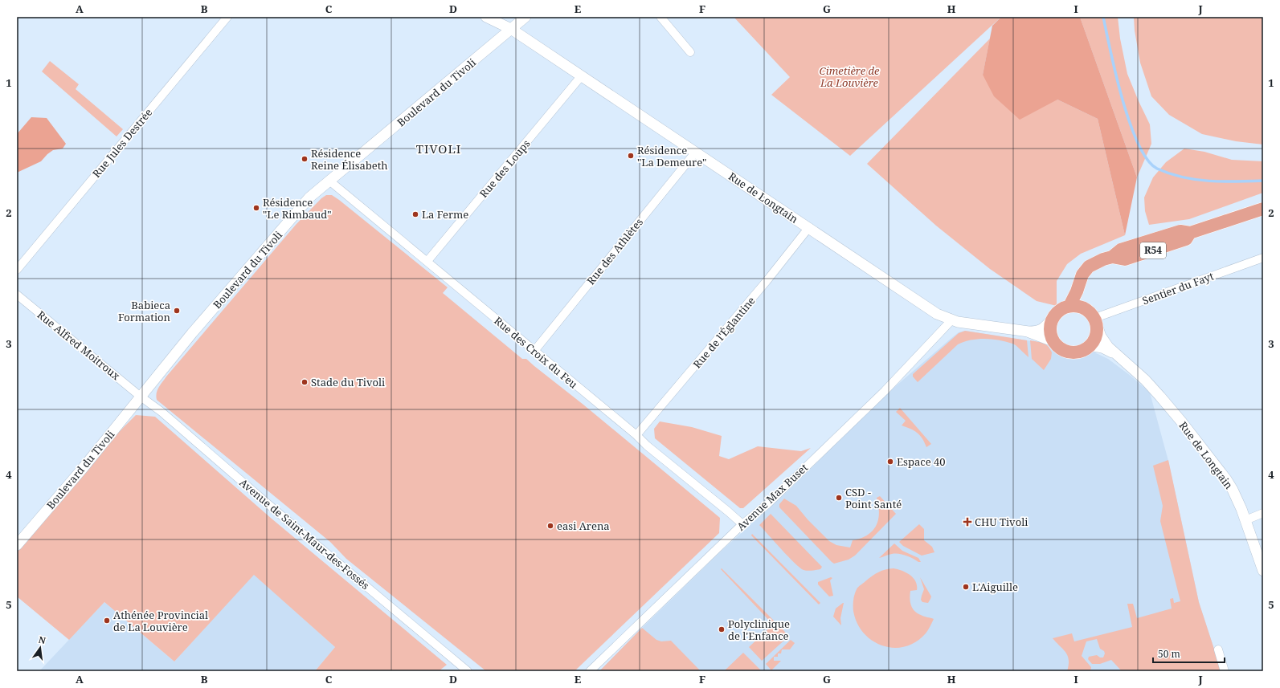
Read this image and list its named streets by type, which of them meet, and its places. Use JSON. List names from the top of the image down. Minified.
{"streets":{"main road":["R54"],"street":["Boulevard du Tivoli","Rue Jules Destrée","Rue des Loups","Rue de Longtain","Rue des Athlètes","Sentier du Fayt","Rue de l'Églantine","Rue Alfred Moitroux","Rue des Croix du Feu","Avenue Max Buset","Avenue de Saint-Maur-des-Fossés"]},"crossings":[["Boulevard du Tivoli","Rue de Longtain"],["Boulevard du Tivoli","Rue Alfred Moitroux"],["Boulevard du Tivoli","Rue des Croix du Feu"],["Boulevard du Tivoli","Avenue de Saint-Maur-des-Fossés"],["Rue des Loups","Rue de Longtain"],["Rue des Loups","Rue des Croix du Feu"],["Rue de Longtain","R54"],["Rue de Longtain","Rue des Athlètes"],["Rue de Longtain","Sentier du Fayt"],["Rue de Longtain","Rue de l'Églantine"],["Rue de Longtain","Avenue Max Buset"],["R54","Sentier du Fayt"],["Rue des Athlètes","Rue des Croix du Feu"],["Rue de l'Églantine","Rue des Croix du Feu"],["Rue Alfred Moitroux","Avenue de Saint-Maur-des-Fossés"],["Rue des Croix du Feu","Avenue Max Buset"]],"districts":["TIVOLI"],"parks":["Cimetière de La Louvière"],"places":{"other":["Résidence \"La Demeure\"","Résidence Reine Élisabeth","Résidence \"Le Rimbaud\"","La Ferme","Babieca Formation","Stade du Tivoli","Espace 40","CSD - Point Santé","easi Arena","L'Aiguille","Athénée Provincial de La Louvière","Polyclinique de l'Enfance"],"health":["CHU Tivoli"]},"scale_bar":"50 m","north":"top","grid":{"columns":["A","B","C","D","E","F","G","H","I","J"],"rows":["1","2","3","4","5"]}}
